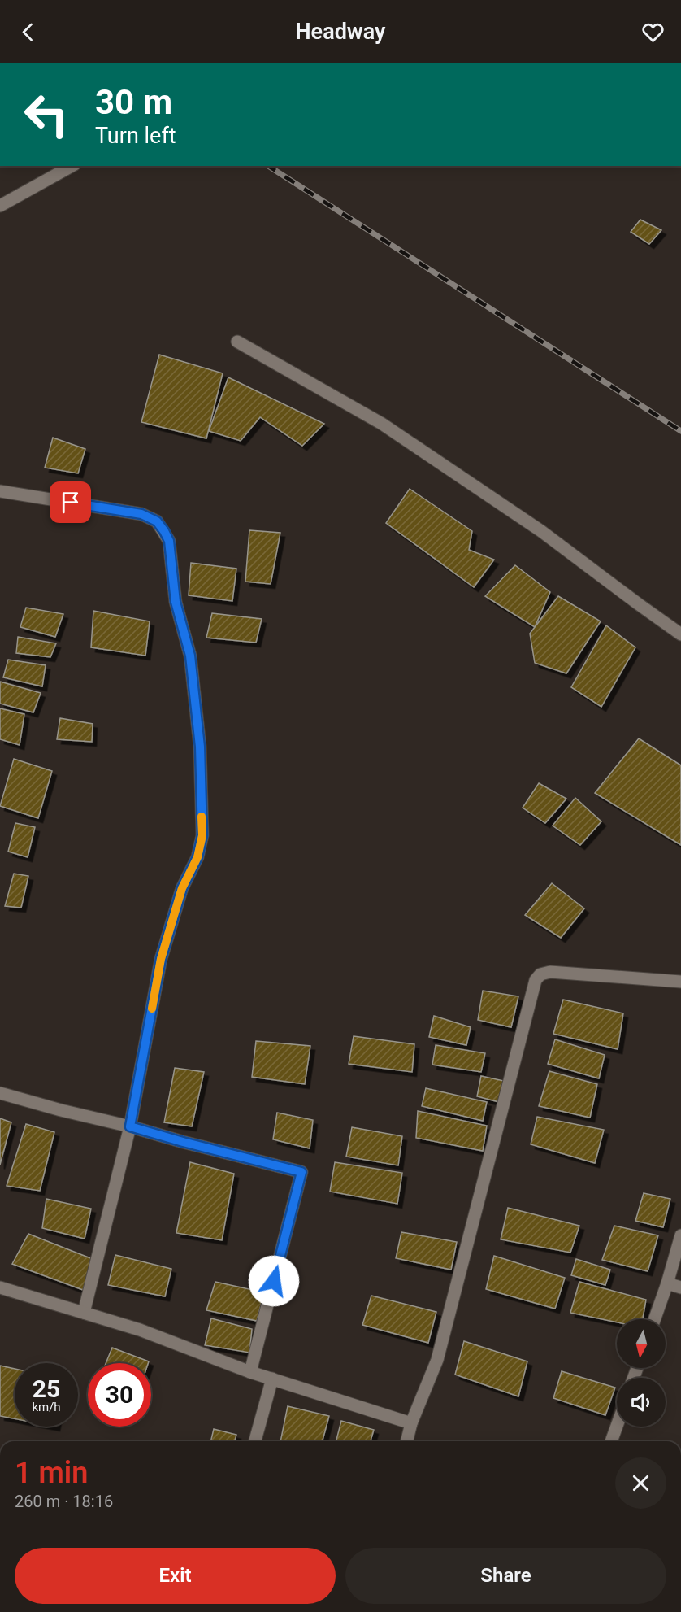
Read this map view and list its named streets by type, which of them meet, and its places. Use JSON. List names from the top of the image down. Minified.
{"north":"bottom","page":{"header":"Headway","turn":["30 m","Turn left"],"speed":"25 km/h","limit":"30","heading":["1 min","260 m · 18:16"],"buttons":["Exit","Share"]}}
